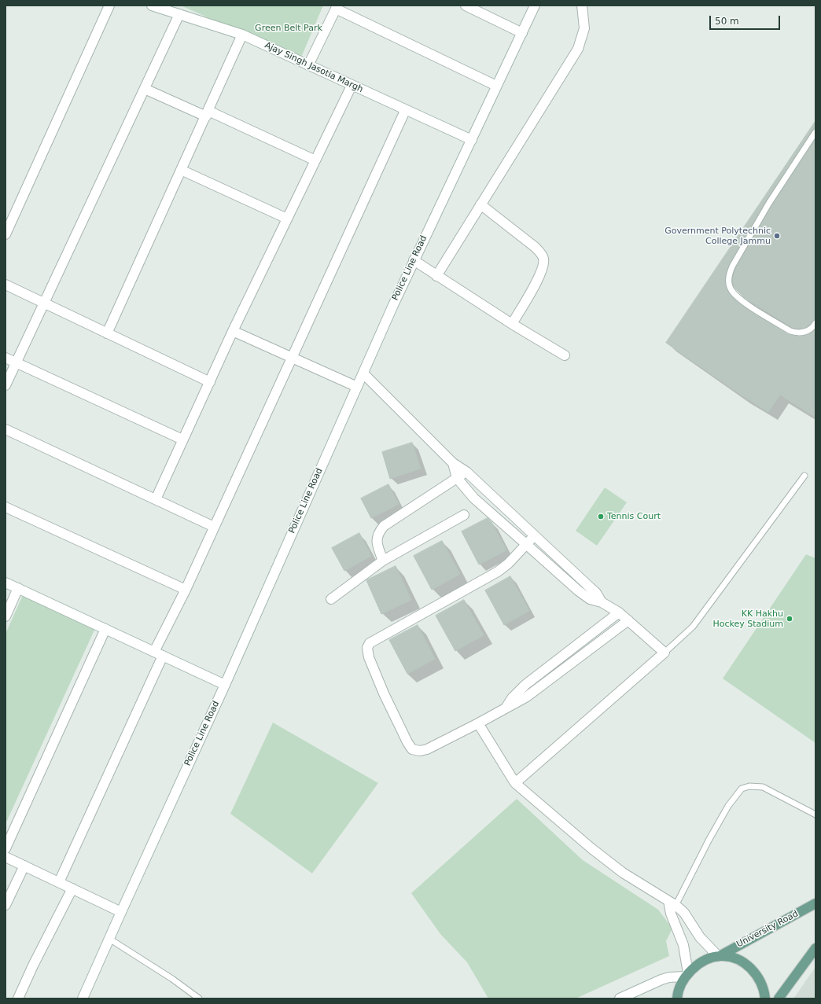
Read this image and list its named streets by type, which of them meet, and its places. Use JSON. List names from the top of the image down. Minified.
{"streets":{"main road":["University Road"],"street":["Ajay Singh Jasotia Margh","Police Line Road"]},"crossings":[["Ajay Singh Jasotia Margh","Police Line Road"]],"parks":["Green Belt Park"],"places":["Government Polytechnic College Jammu","Tennis Court","KK Hakhu Hockey Stadium"],"scale_bar":"50 m"}
